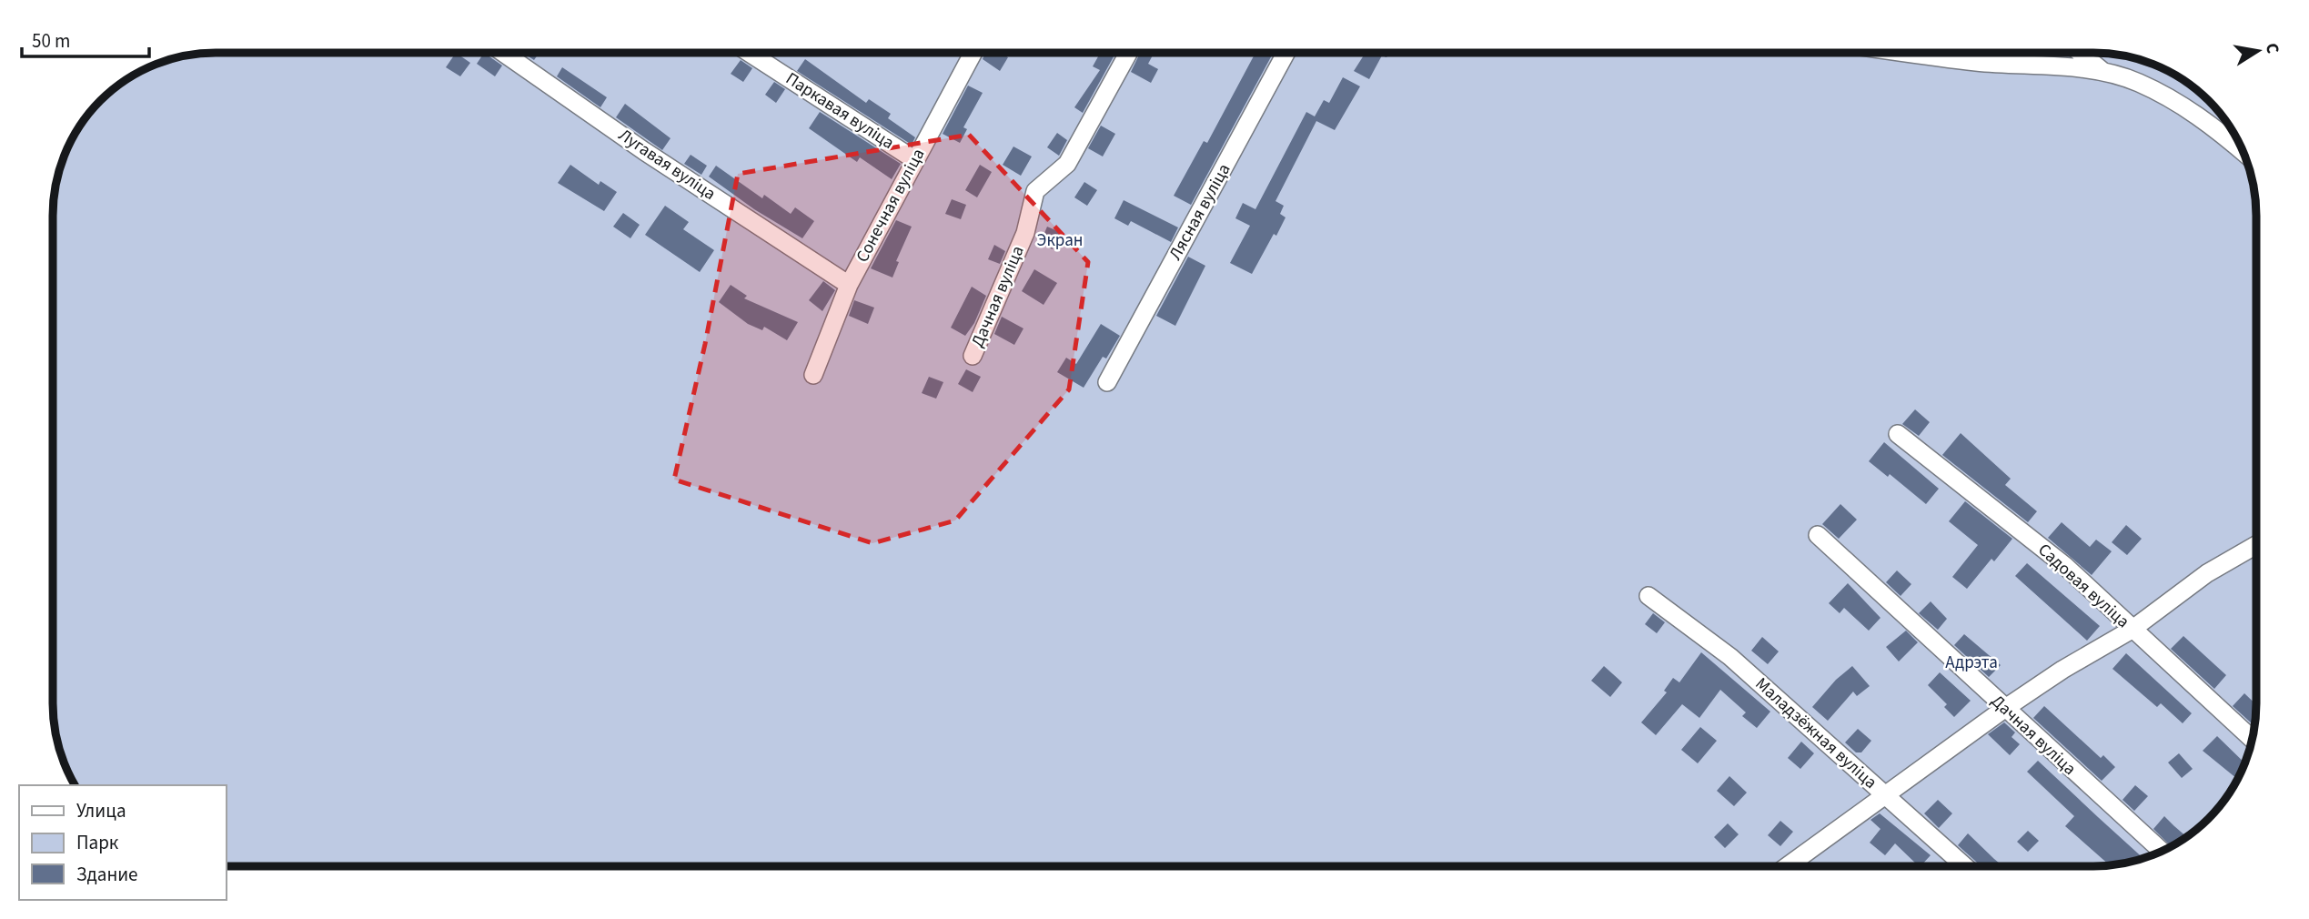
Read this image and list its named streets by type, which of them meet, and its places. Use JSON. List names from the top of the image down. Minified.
{"streets":{"street":["Паркавая вуліца","Лугавая вуліца","Сонечная вуліца","Лясная вуліца","Дачная вуліца","Садовая вуліца","Маладзёжная вуліца"]},"crossings":[["Паркавая вуліца","Сонечная вуліца"],["Лугавая вуліца","Сонечная вуліца"]],"parks":["Экран","Адрэта"],"legend":["Улица","Парк","Здание"],"scale_bar":"50 m","north":"right"}
